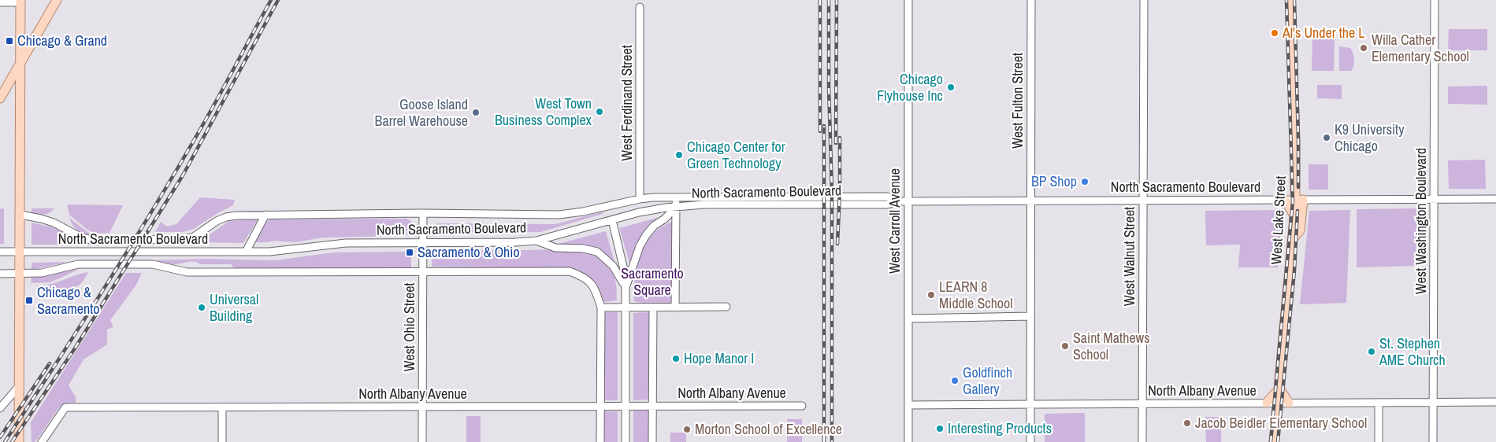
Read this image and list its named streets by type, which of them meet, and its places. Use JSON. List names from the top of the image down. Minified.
{"streets":{"main road":["West Lake Street"],"street":["West Fulton Street","West Ferdinand Street","North Sacramento Boulevard","West Carroll Avenue","West Washington Boulevard","West Walnut Street","West Ohio Street","North Albany Avenue"]},"crossings":[["West Fulton Street","North Sacramento Boulevard"],["West Fulton Street","North Albany Avenue"],["West Ferdinand Street","North Sacramento Boulevard"],["North Sacramento Boulevard","West Lake Street"],["North Sacramento Boulevard","West Carroll Avenue"],["North Sacramento Boulevard","West Washington Boulevard"],["North Sacramento Boulevard","West Walnut Street"],["North Sacramento Boulevard","West Ohio Street"],["North Sacramento Boulevard","North Albany Avenue"],["West Lake Street","North Albany Avenue"],["West Carroll Avenue","North Albany Avenue"],["West Washington Boulevard","North Albany Avenue"],["West Walnut Street","North Albany Avenue"],["West Ohio Street","North Albany Avenue"]],"parks":["Sacramento Square"],"places":{"other":["Al's Under the L","Willa Cather Elementary School","Chicago Flyhouse Inc","West Town Business Complex","Goose Island Barrel Warehouse","K9 University Chicago","Chicago Center for Green Technology","BP Shop","LEARN 8 Middle School","Universal Building","Saint Mathews School","St. Stephen AME Church","Hope Manor I","Goldfinch Gallery","Jacob Beidler Elementary School","Interesting Products","Morton School of Excellence"],"transit":["Chicago & Grand","Sacramento & Ohio","Chicago & Sacramento"]}}
